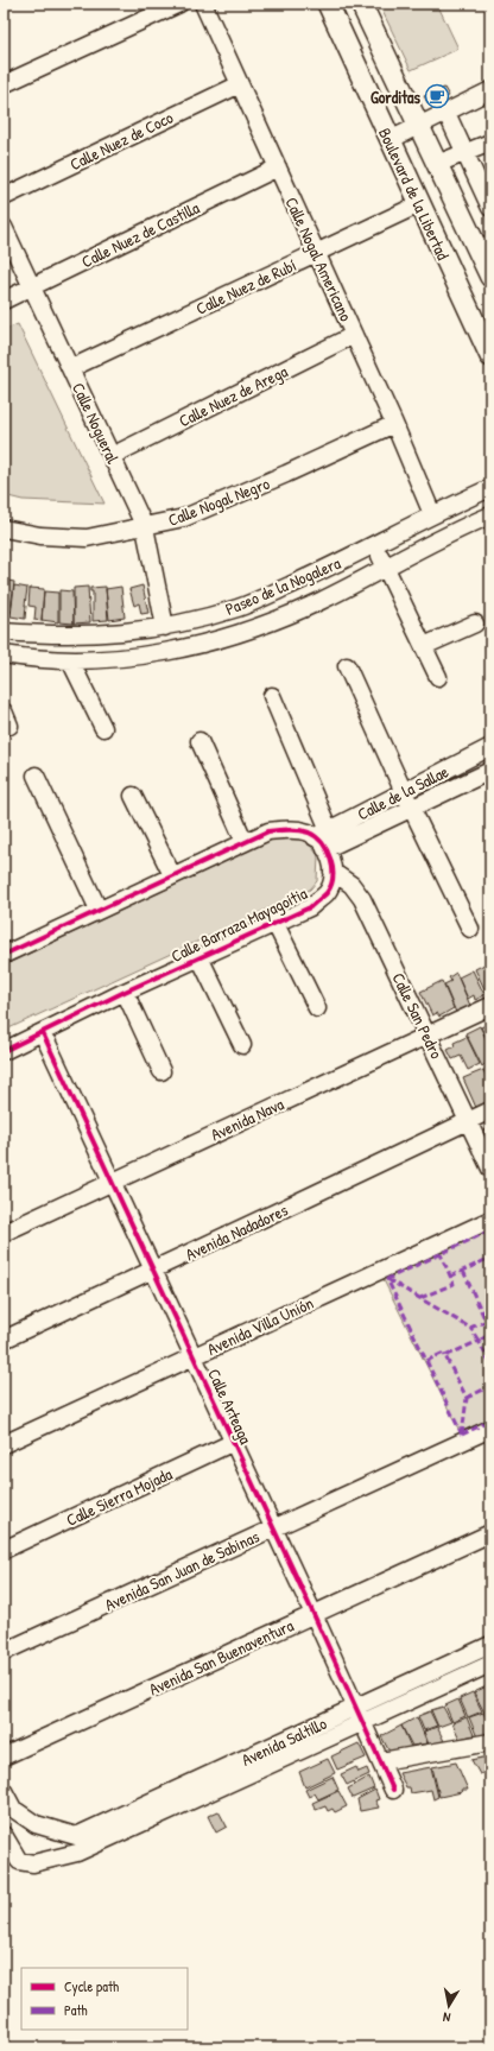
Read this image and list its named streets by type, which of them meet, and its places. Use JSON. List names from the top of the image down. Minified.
{"streets":{"main road":["Boulevard de la Libertad"],"street":["Calle Nuez de Coco","Calle Nuez de Castilla","Calle Nogal Americano","Calle Nuez de Rubí","Calle Nuez de Arega","Calle Nogueral","Calle Nogal Negro","Paseo de la Nogalera","Calle de la Sallae","Calle Barraza Mayagoitia","Calle San Pedro","Avenida Nava","Avenida Nadadores","Avenida Villa Unión","Calle Arteaga","Calle Sierra Mojada","Avenida San Juan de Sabinas","Avenida San Buenaventura","Avenida Saltillo"]},"crossings":[["Calle Nuez de Coco","Calle Nogal Americano"],["Boulevard de la Libertad","Calle Nuez de Rubí"],["Calle Nuez de Castilla","Calle Nogal Americano"],["Calle Nuez de Castilla","Calle Nogueral"],["Calle Nogal Americano","Calle Nuez de Rubí"],["Calle Nogal Americano","Calle Nuez de Arega"],["Calle Nogal Americano","Calle Nogal Negro"],["Calle Nogal Americano","Paseo de la Nogalera"],["Calle Nuez de Rubí","Calle Nogueral"],["Calle Nuez de Arega","Calle Nogueral"],["Calle Nogueral","Calle Nogal Negro"],["Calle Nogueral","Paseo de la Nogalera"],["Calle Barraza Mayagoitia","Calle San Pedro"],["Calle Barraza Mayagoitia","Calle Arteaga"],["Calle San Pedro","Avenida Nava"],["Calle San Pedro","Avenida Nadadores"],["Avenida Nava","Calle Arteaga"],["Avenida Nadadores","Calle Arteaga"],["Avenida Villa Unión","Calle Arteaga"],["Calle Arteaga","Calle Sierra Mojada"],["Calle Arteaga","Avenida San Juan de Sabinas"],["Calle Arteaga","Avenida San Buenaventura"],["Calle Arteaga","Avenida Saltillo"]],"places":{"cafe":["Gorditas"]},"legend":["Cycle path","Path"],"north":"bottom"}
